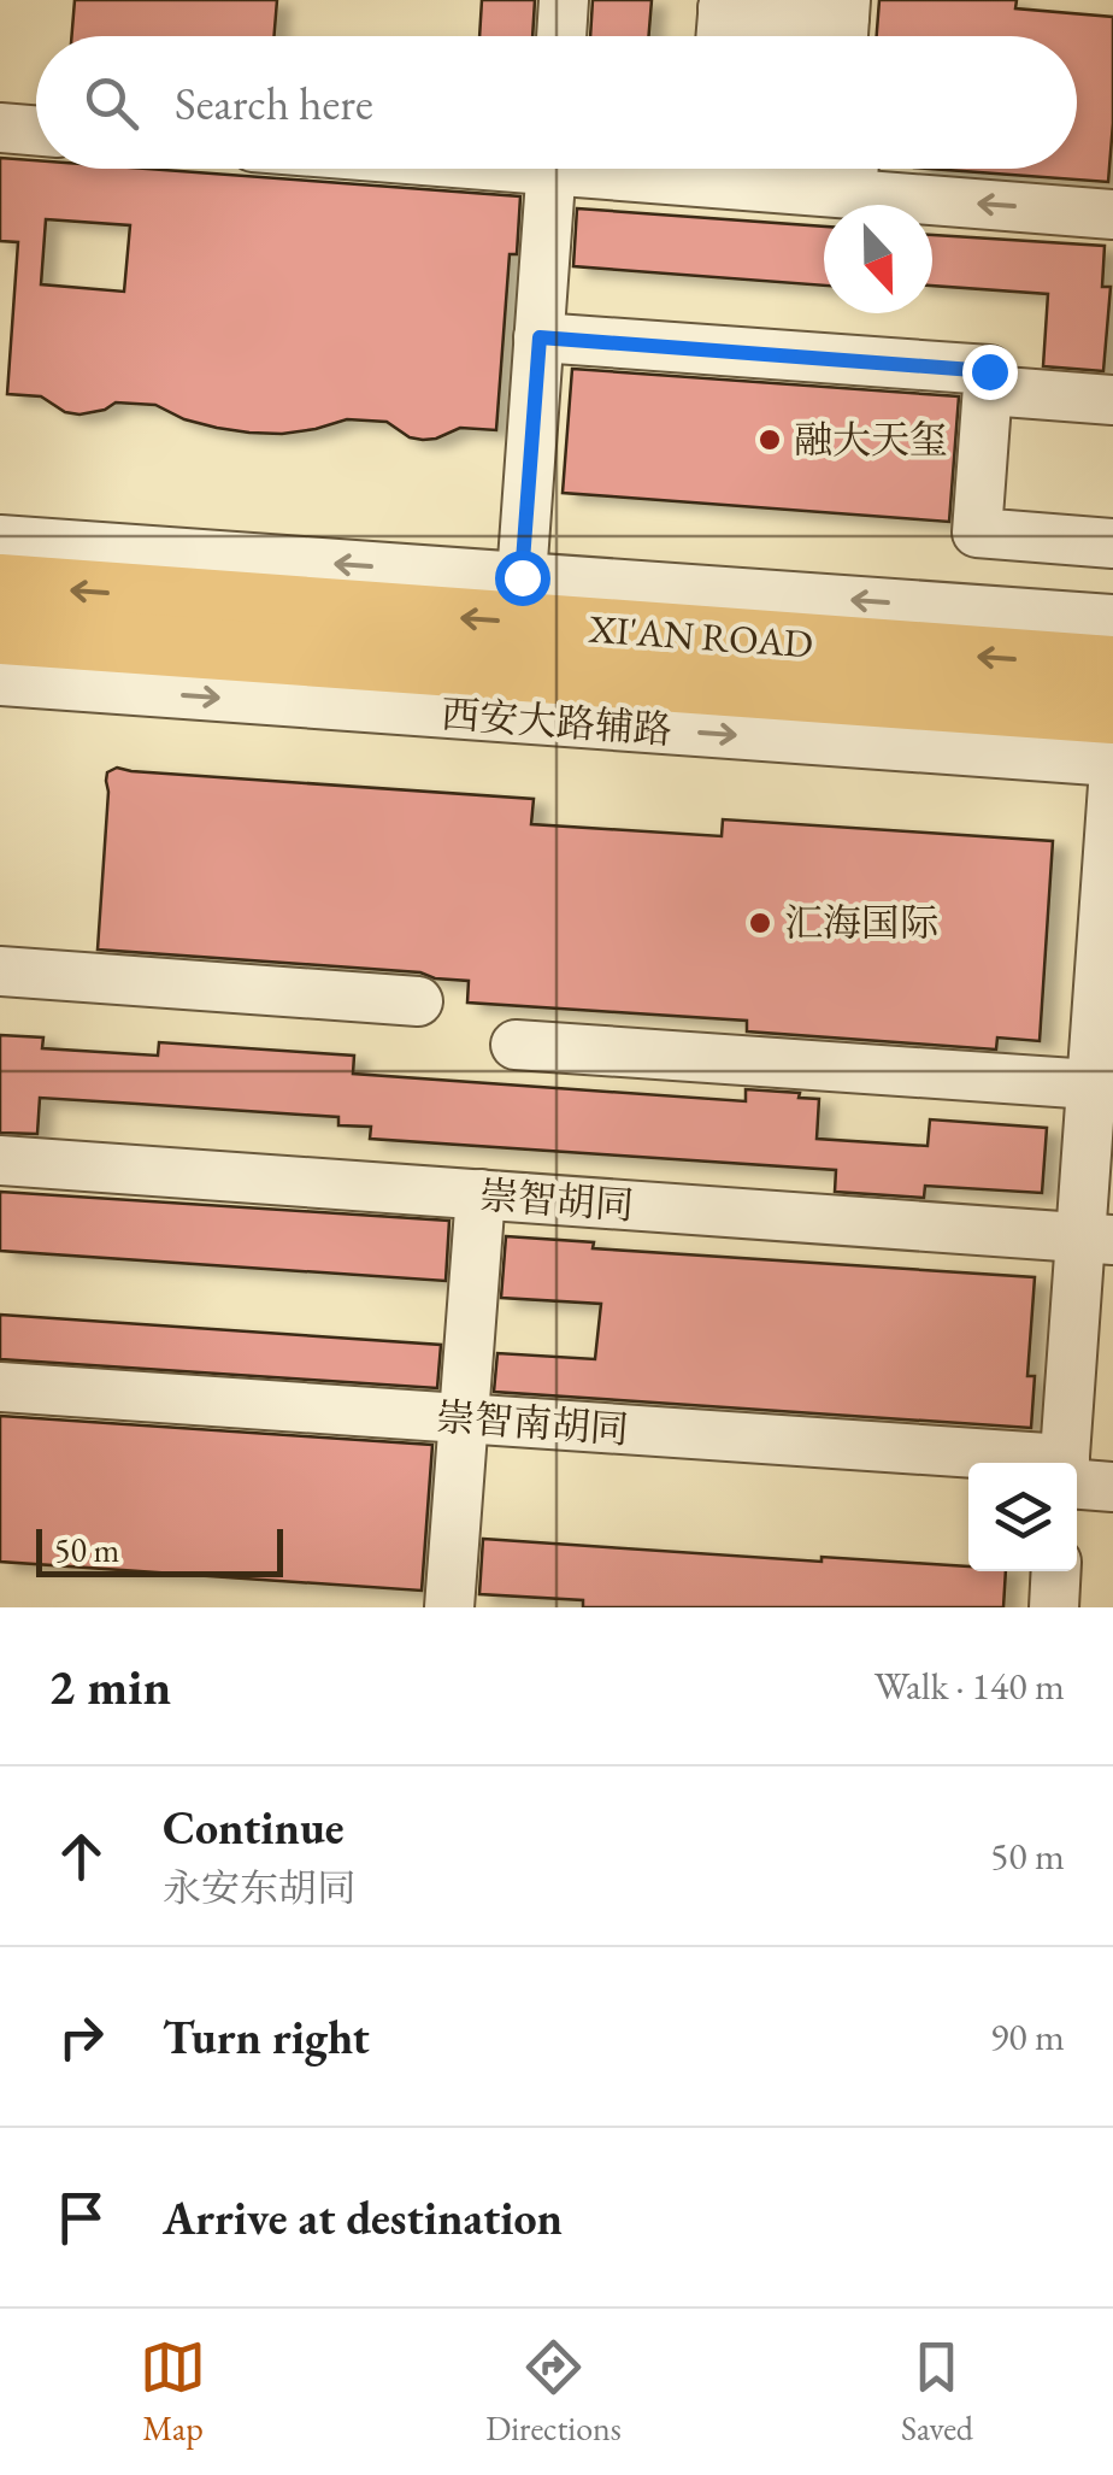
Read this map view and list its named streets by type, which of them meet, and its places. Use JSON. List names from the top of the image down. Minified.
{"streets":{"main road":["XI'AN ROAD"],"street":["西安大路辅路","崇智胡同","崇智南胡同"]},"places":["融大天玺","汇海国际"],"scale_bar":"50 m","north":"bottom","page":{"search":"Search here","scale":"50 m","heading":["2 min","Walk · 140 m"],"list":[["Continue","永安东胡同","50 m"],["Turn right","90 m"],"Arrive at destination"],"nav":["Map","Directions","Saved"]}}
